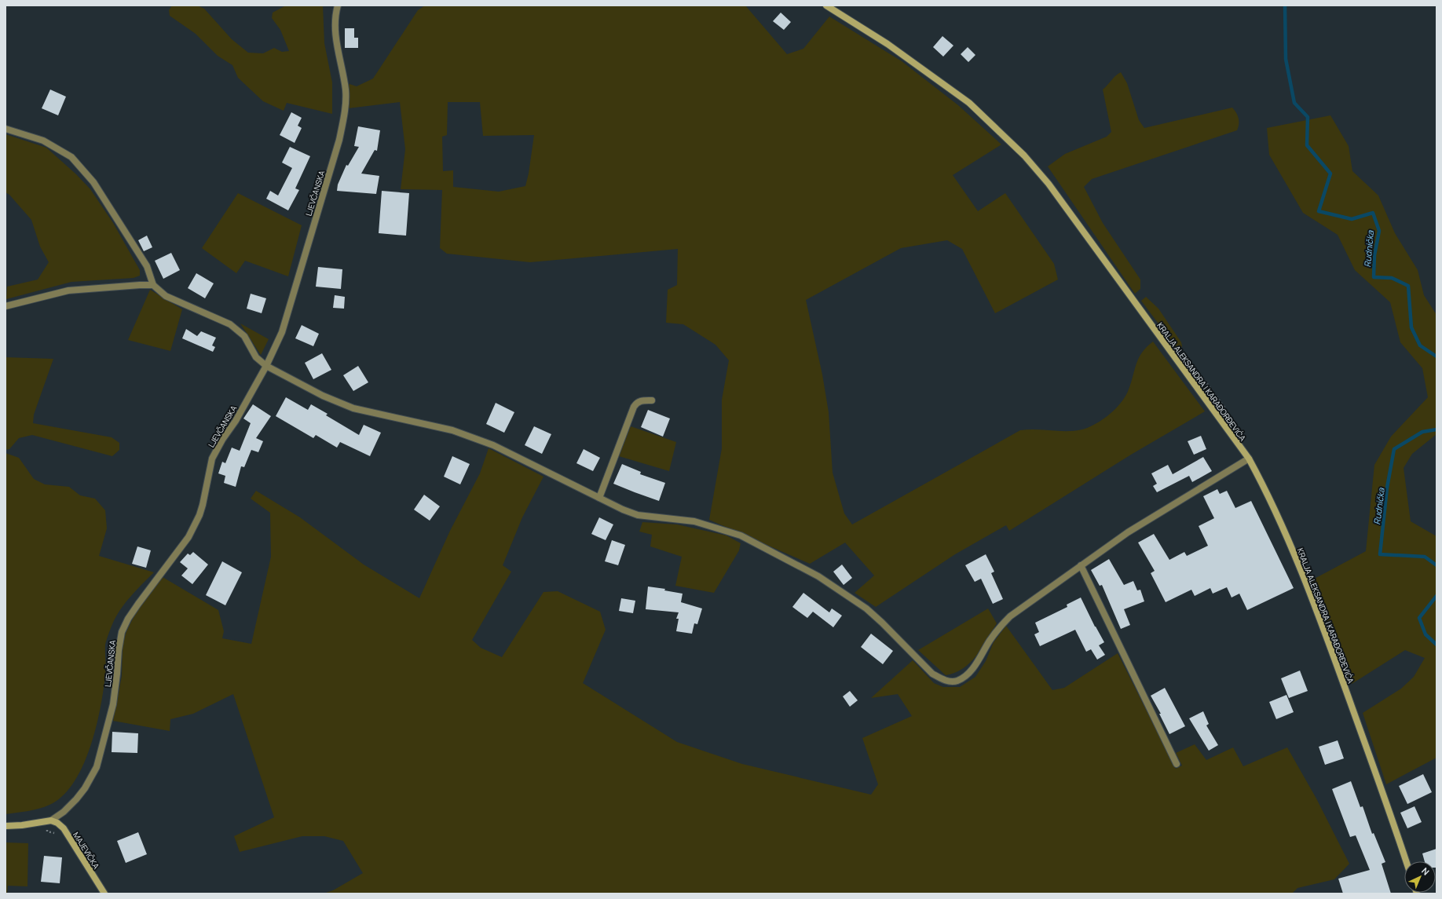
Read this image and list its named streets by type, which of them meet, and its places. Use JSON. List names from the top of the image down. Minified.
{"streets":{"street":["LJEVČANSKA","KRALJA ALEKSANDRA I KARAĐORĐEVIĆA","MAJEVIČKA"]},"crossings":[["LJEVČANSKA","MAJEVIČKA"]],"water":["Rudnička"],"north":"top right"}
